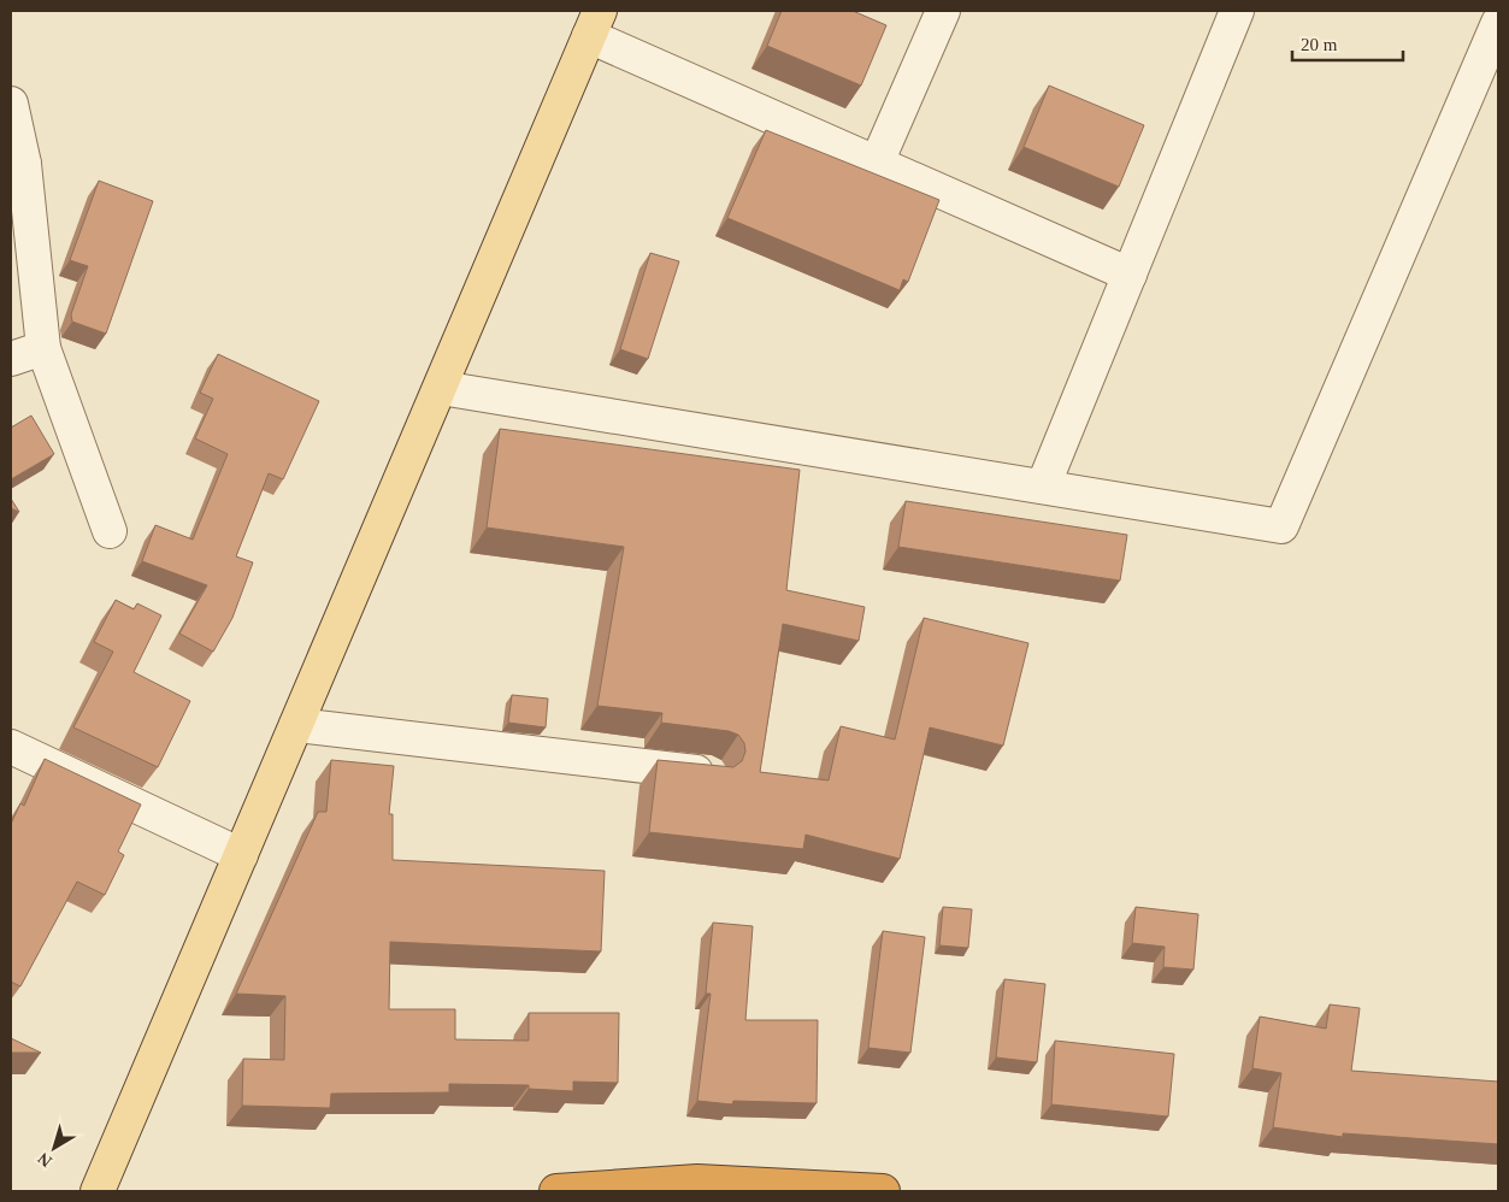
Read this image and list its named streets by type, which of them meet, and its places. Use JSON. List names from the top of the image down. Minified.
{"scale_bar":"20 m","north":"bottom left"}
